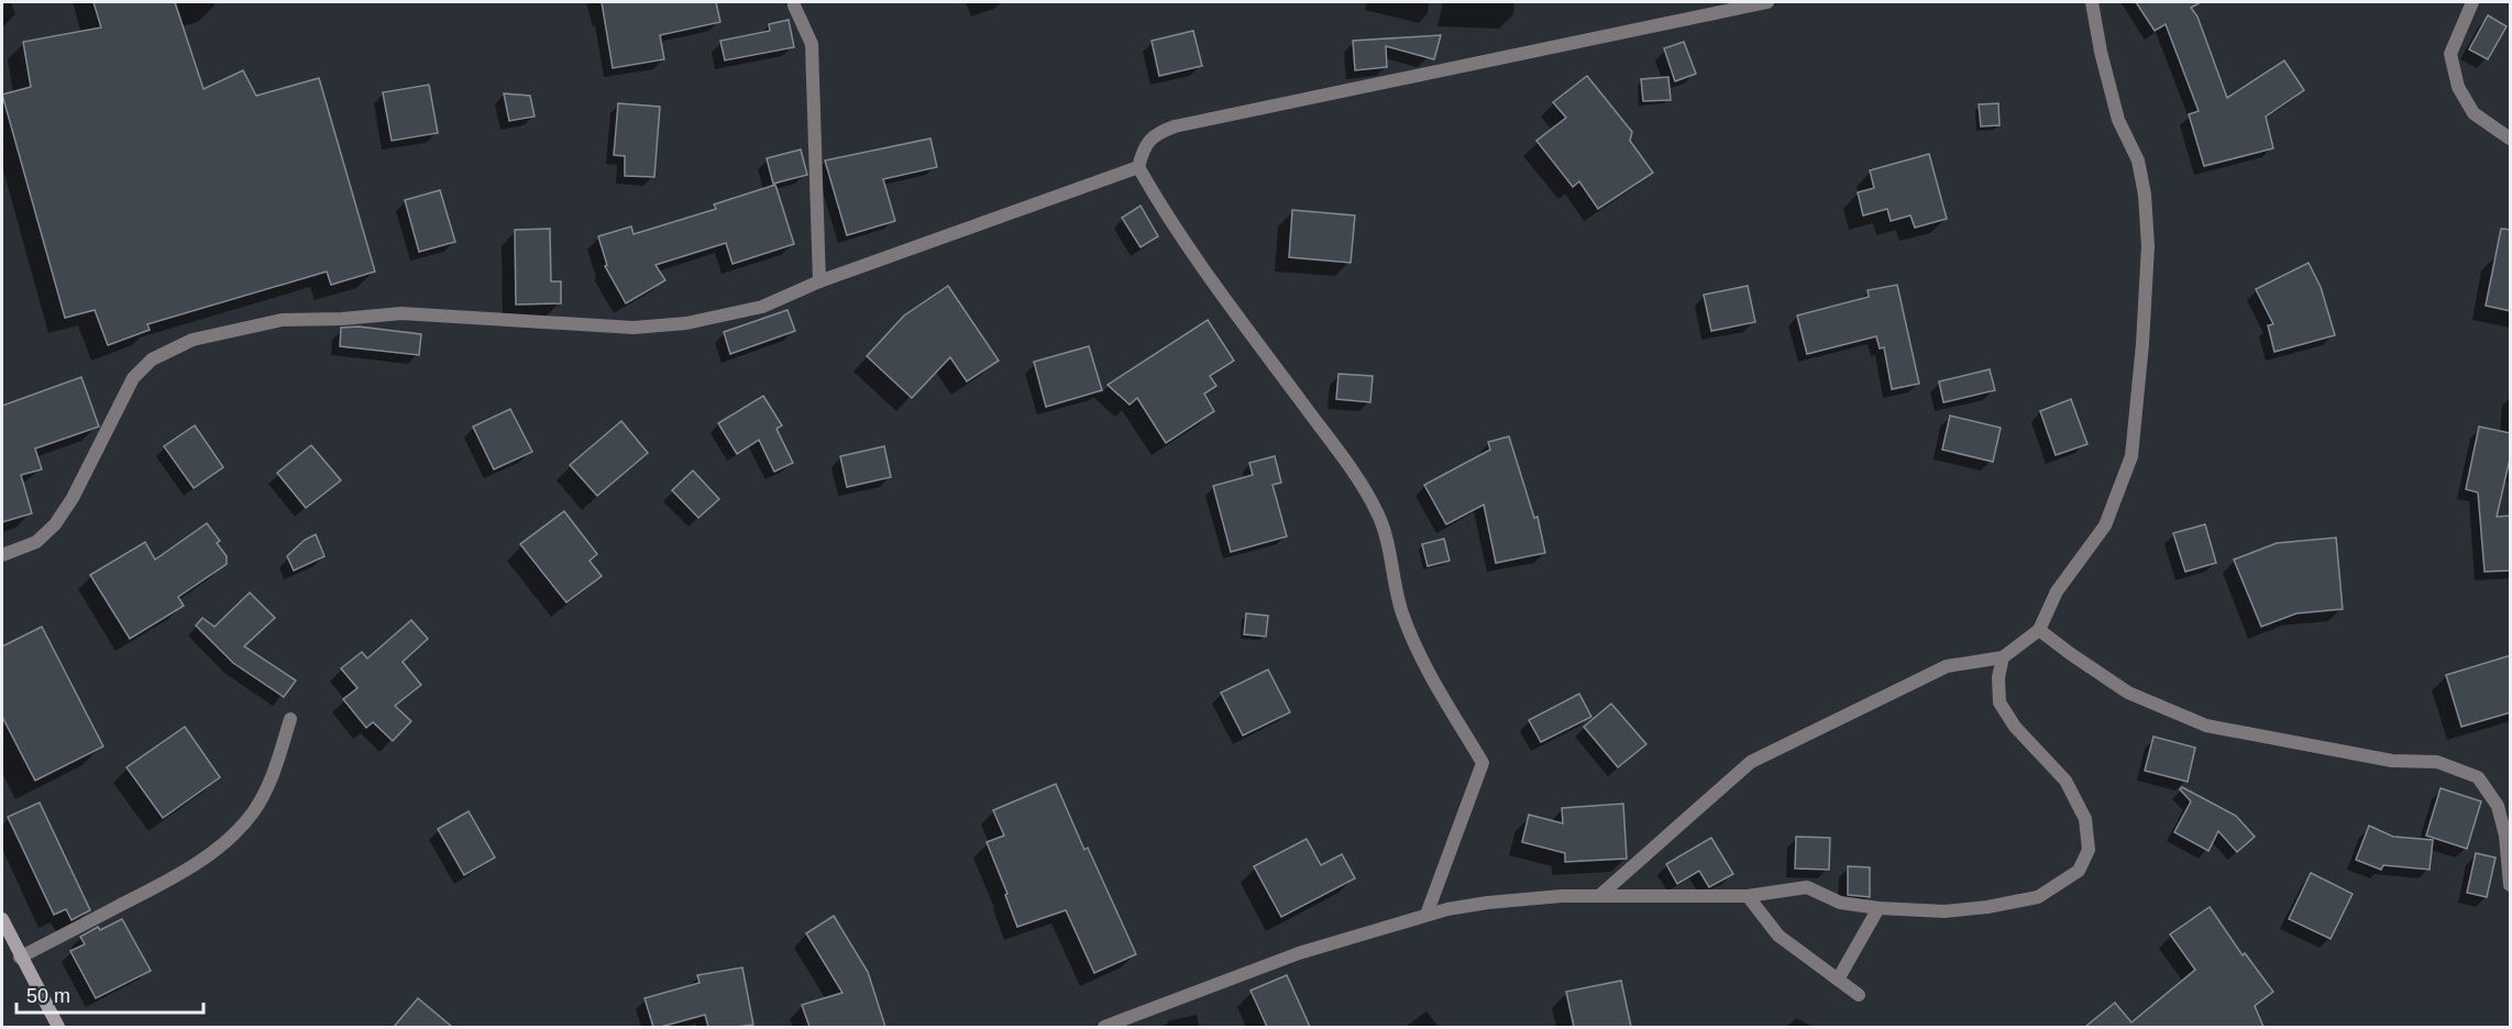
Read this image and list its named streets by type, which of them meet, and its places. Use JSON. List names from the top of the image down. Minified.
{"scale_bar":"50 m"}
